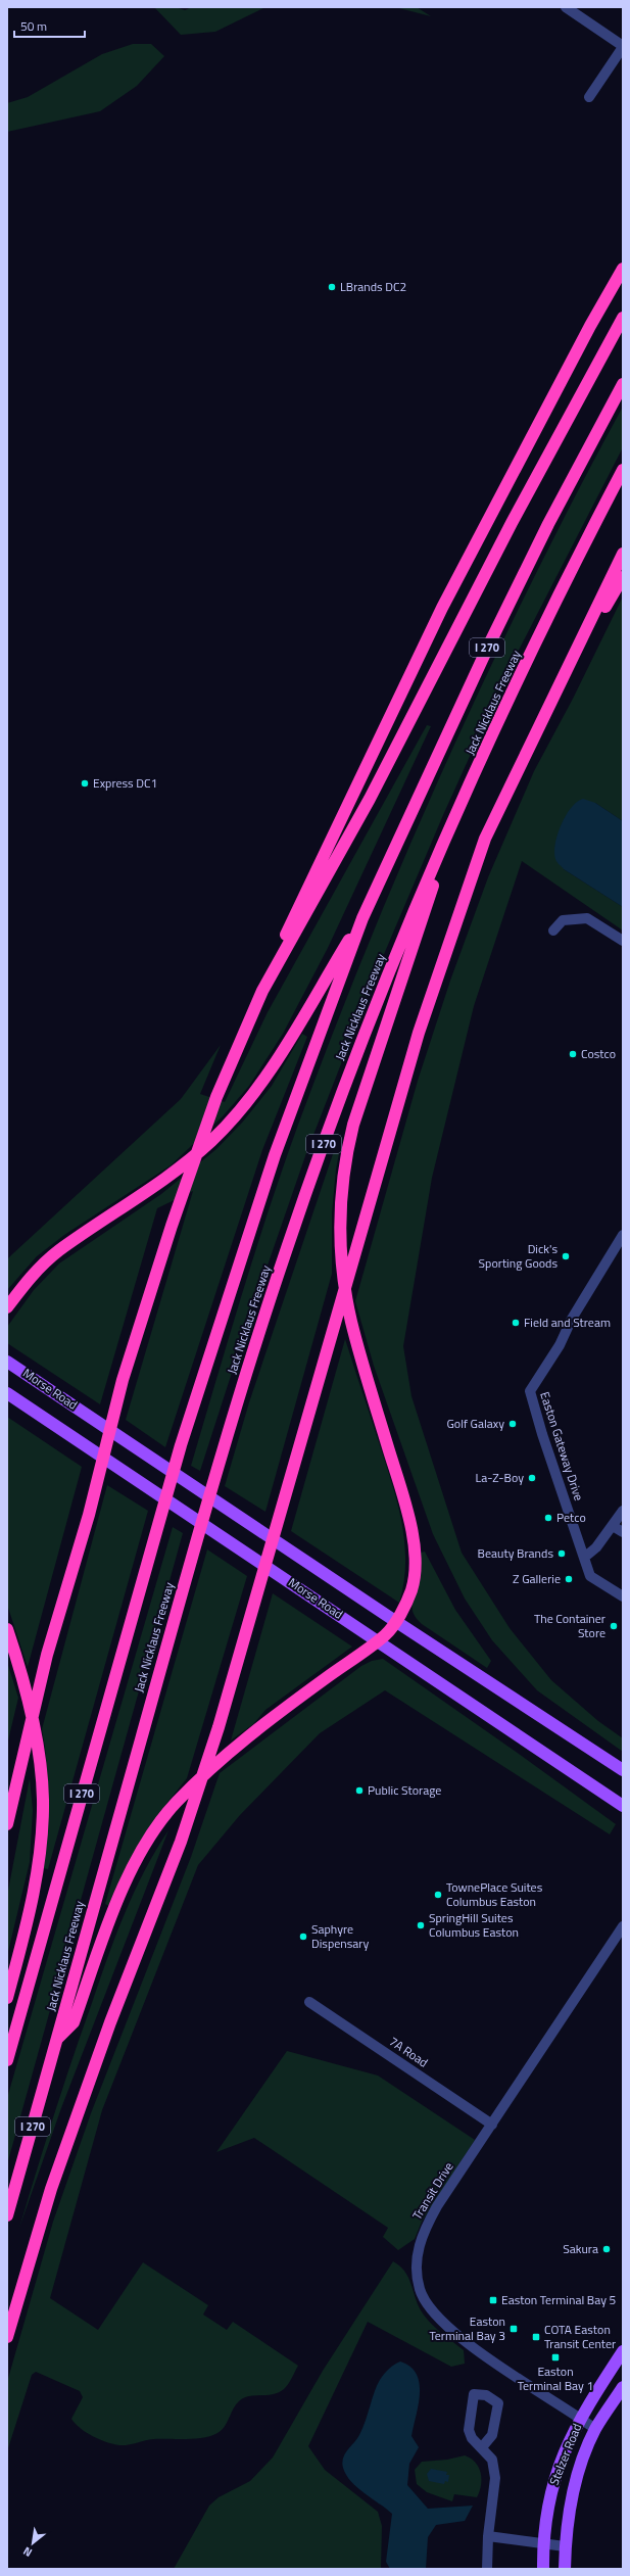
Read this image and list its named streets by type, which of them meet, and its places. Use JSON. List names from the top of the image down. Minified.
{"streets":{"highway":["I 270","Jack Nicklaus Freeway"],"main road":["Morse Road","Stelzer Road"],"street":["Easton Gateway Drive","7A Road","Transit Drive"]},"crossings":[["7A Road","Transit Drive"],["Transit Drive","Stelzer Road"]],"places":{"other":["LBrands DC2","Express DC1","Costco","Dick's Sporting Goods","Field and Stream","Golf Galaxy","La-Z-Boy","Petco","Beauty Brands","Z Gallerie","The Container Store","Public Storage","TownePlace Suites Columbus Easton","SpringHill Suites Columbus Easton","Saphyre Dispensary","Sakura"],"transit":["Easton Terminal Bay 5","Easton Terminal Bay 3","COTA Easton Transit Center","Easton Terminal Bay 1"]},"scale_bar":"50 m","north":"bottom left"}
